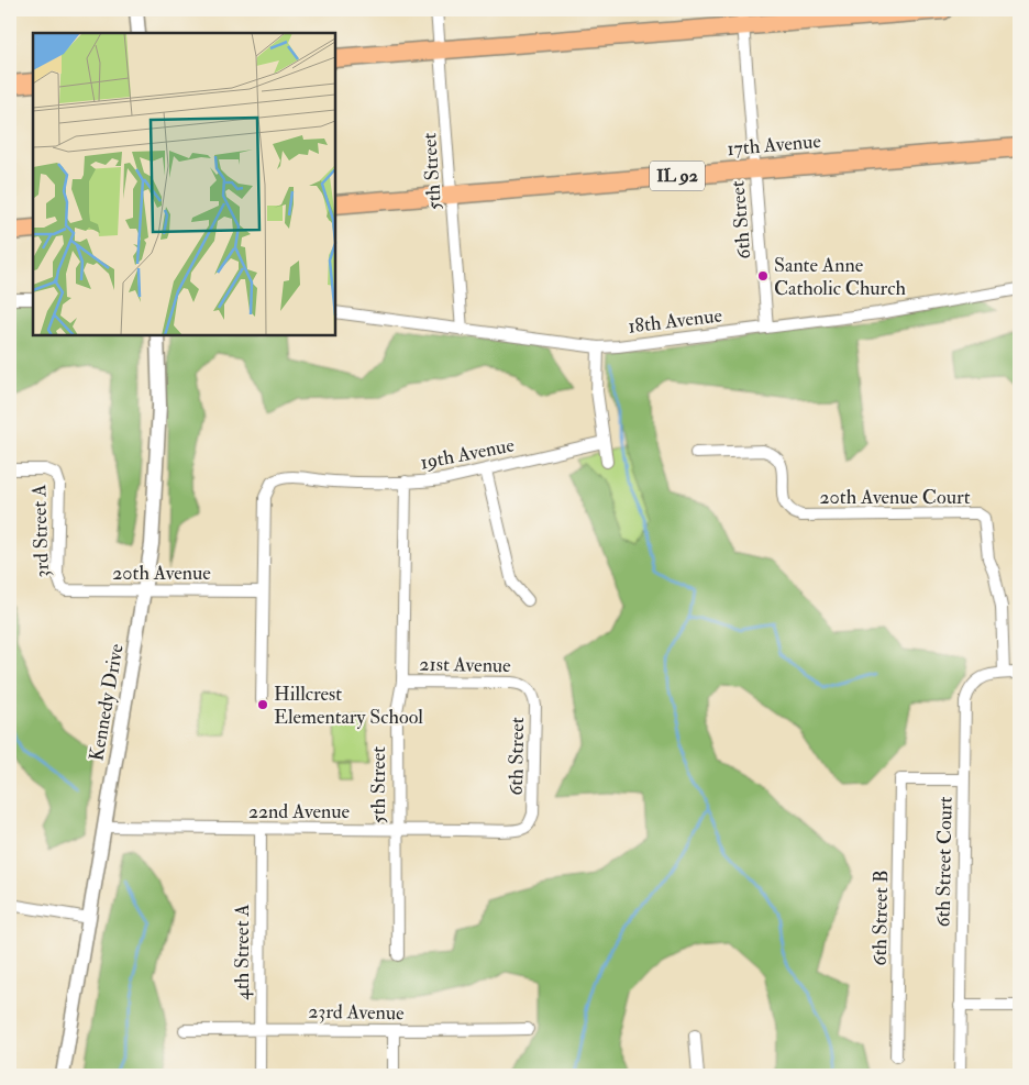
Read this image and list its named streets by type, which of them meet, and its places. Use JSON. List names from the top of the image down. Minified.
{"streets":{"main road":["17th Avenue","IL 92"],"street":["5th Street","6th Street","18th Avenue","19th Avenue","20th Avenue Court","3rd Street A","20th Avenue","21st Avenue","Kennedy Drive","22nd Avenue","6th Street Court","6th Street B","4th Street A","23rd Avenue"]},"crossings":[["17th Avenue","5th Street"],["17th Avenue","6th Street"],["5th Street","18th Avenue"],["5th Street","19th Avenue"],["5th Street","21st Avenue"],["5th Street","22nd Avenue"],["6th Street","18th Avenue"],["6th Street","21st Avenue"],["6th Street","22nd Avenue"],["19th Avenue","20th Avenue"],["20th Avenue Court","6th Street Court"],["3rd Street A","20th Avenue"],["20th Avenue","Kennedy Drive"],["Kennedy Drive","22nd Avenue"],["22nd Avenue","4th Street A"],["6th Street Court","6th Street B"],["4th Street A","23rd Avenue"]],"places":["Sante Anne Catholic Church","Hillcrest Elementary School"]}
